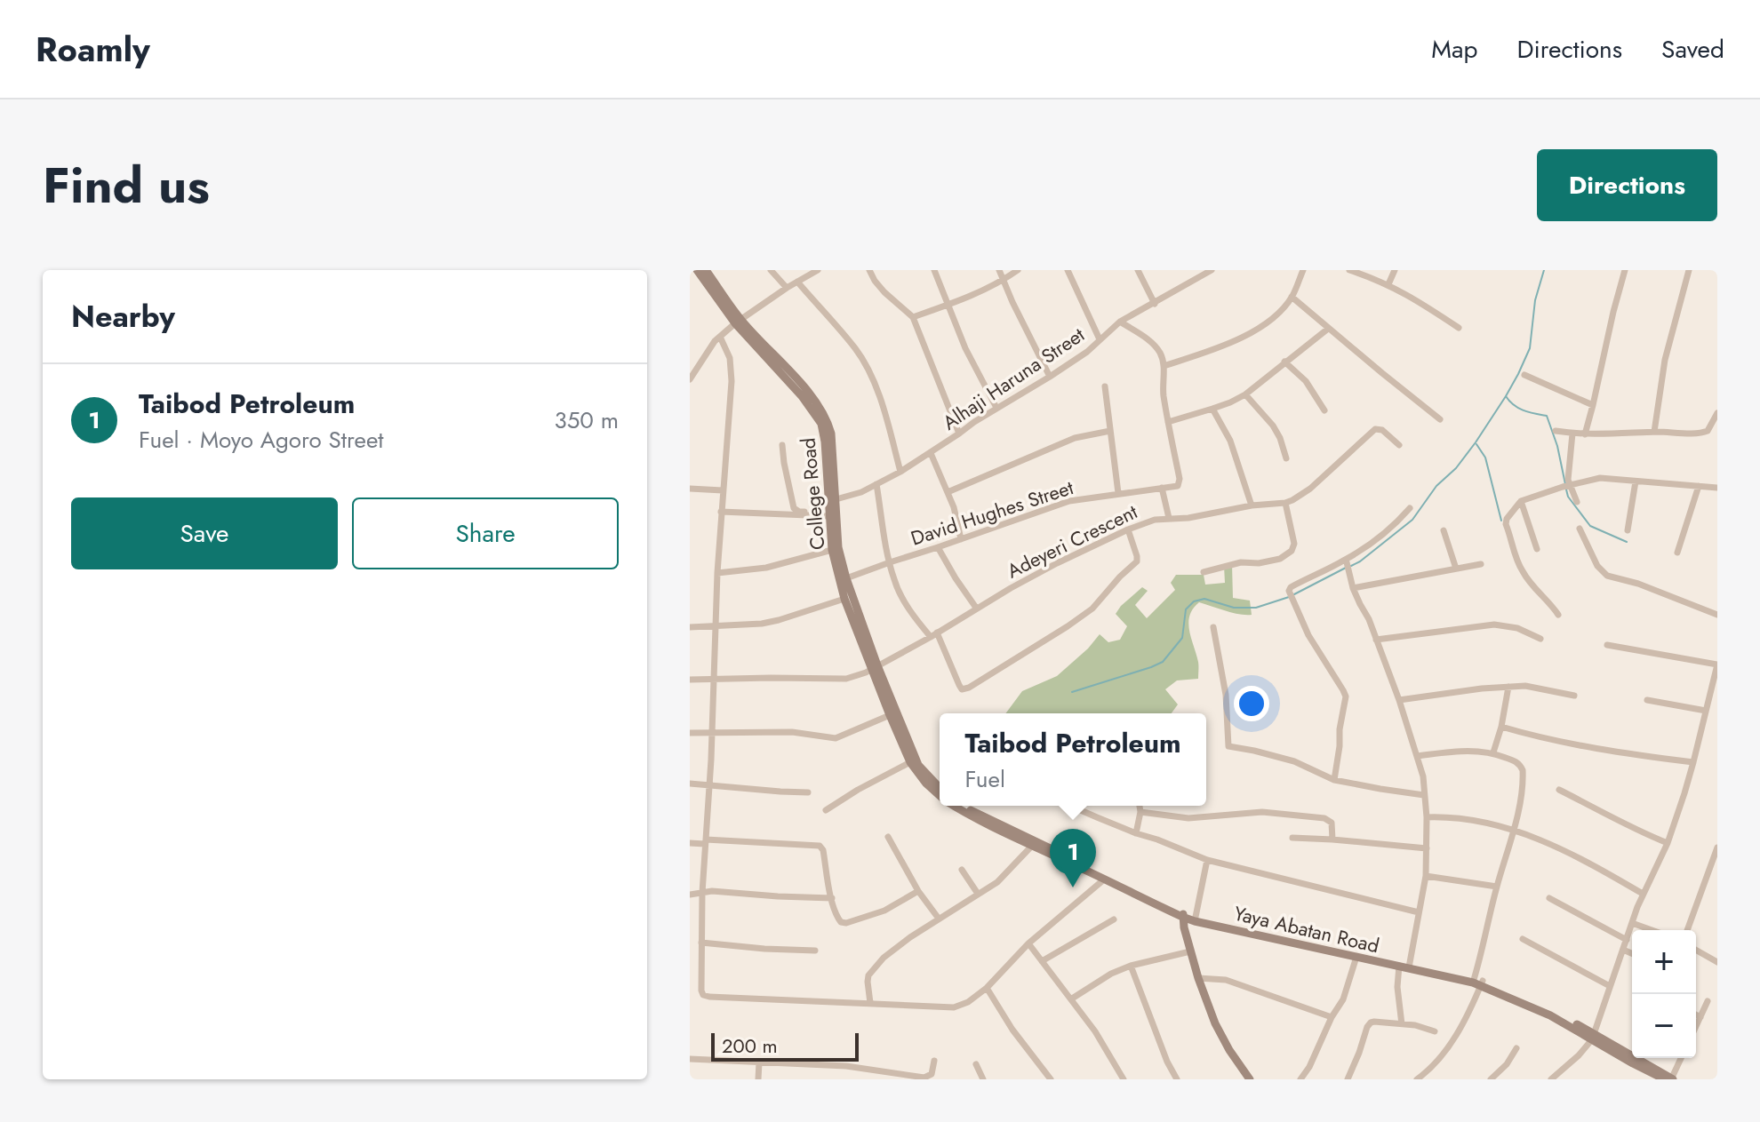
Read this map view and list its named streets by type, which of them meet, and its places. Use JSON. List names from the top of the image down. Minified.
{"streets":{"main road":["College Road","Yaya Abatan Road"],"street":["Alhaji Haruna Street","David Hughes Street","Adeyeri Crescent"]},"crossings":[["Alhaji Haruna Street","College Road"],["College Road","David Hughes Street"],["College Road","Adeyeri Crescent"],["College Road","Yaya Abatan Road"],["Adeyeri Crescent","Yaya Abatan Road"]],"scale_bar":"200 m","page":{"header":"Roamly","nav":["Map","Directions","Saved"],"title":"Find us","buttons":["Directions",["Save","Share"]],"heading":"Nearby","list":[{"mark":"1","name":"Taibod Petroleum","note":"Fuel · Moyo Agoro Street","value":"350 m"}],"popup":["Taibod Petroleum","Fuel"],"pins":"1","map_buttons":["+","−"],"scale":"200 m"}}
